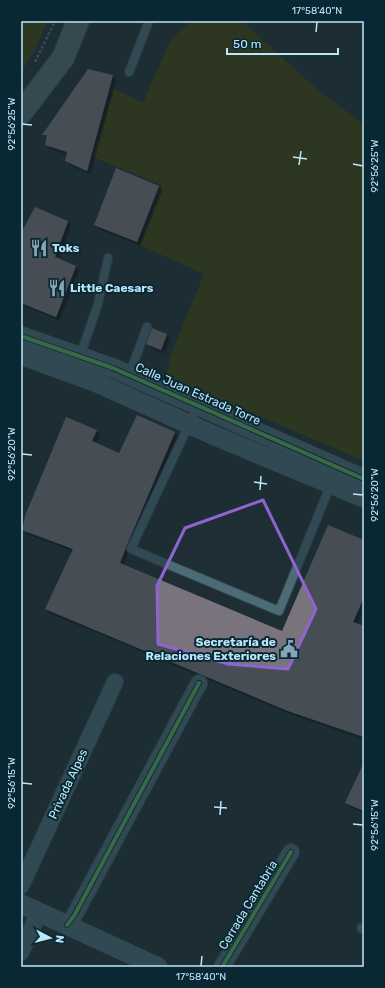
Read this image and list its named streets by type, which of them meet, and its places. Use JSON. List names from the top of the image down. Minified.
{"streets":{"street":["Calle Juan Estrada Torre","Privada Alpes","Cerrada Cantabria"]},"places":{"restaurant":["Toks","Little Caesars"],"public building":["Secretaría de Relaciones Exteriores"]},"scale_bar":"50 m","north":"right","coordinates":["17°58'40\"N","92°56'25\"W","92°56'20\"W","92°56'15\"W"]}
